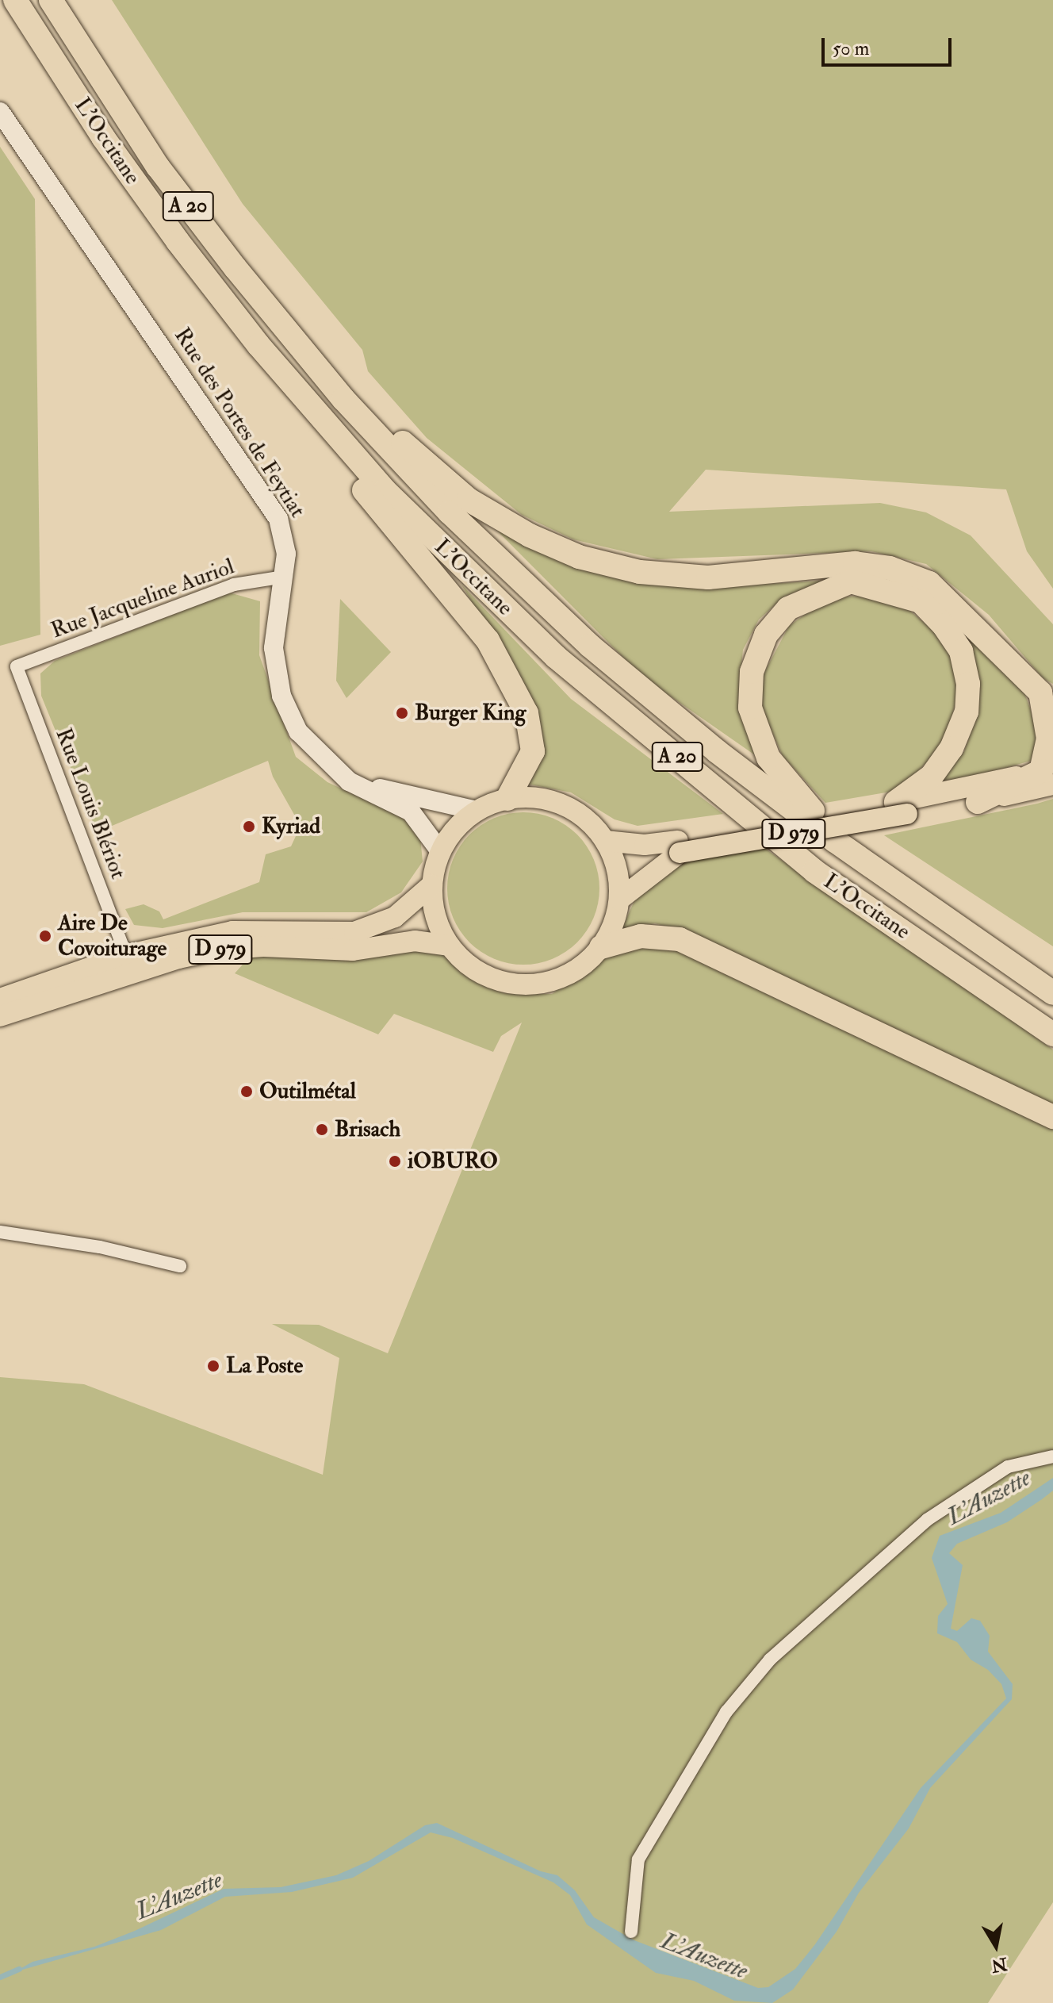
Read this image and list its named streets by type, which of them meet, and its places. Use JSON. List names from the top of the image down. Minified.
{"streets":{"highway":["L'Occitane","A 20"],"main road":["D 979"],"street":["Rue des Portes de Feytiat","Rue Jacqueline Auriol","Rue Louis Blériot"]},"crossings":[["Rue des Portes de Feytiat","Rue Jacqueline Auriol"],["Rue des Portes de Feytiat","D 979"],["Rue Jacqueline Auriol","Rue Louis Blériot"],["Rue Louis Blériot","D 979"]],"water":["L'Auzette"],"places":["Burger King","Kyriad","Aire De Covoiturage","Outilmétal","Brisach","iOBURO","La Poste"],"scale_bar":"50 m","north":"bottom"}
